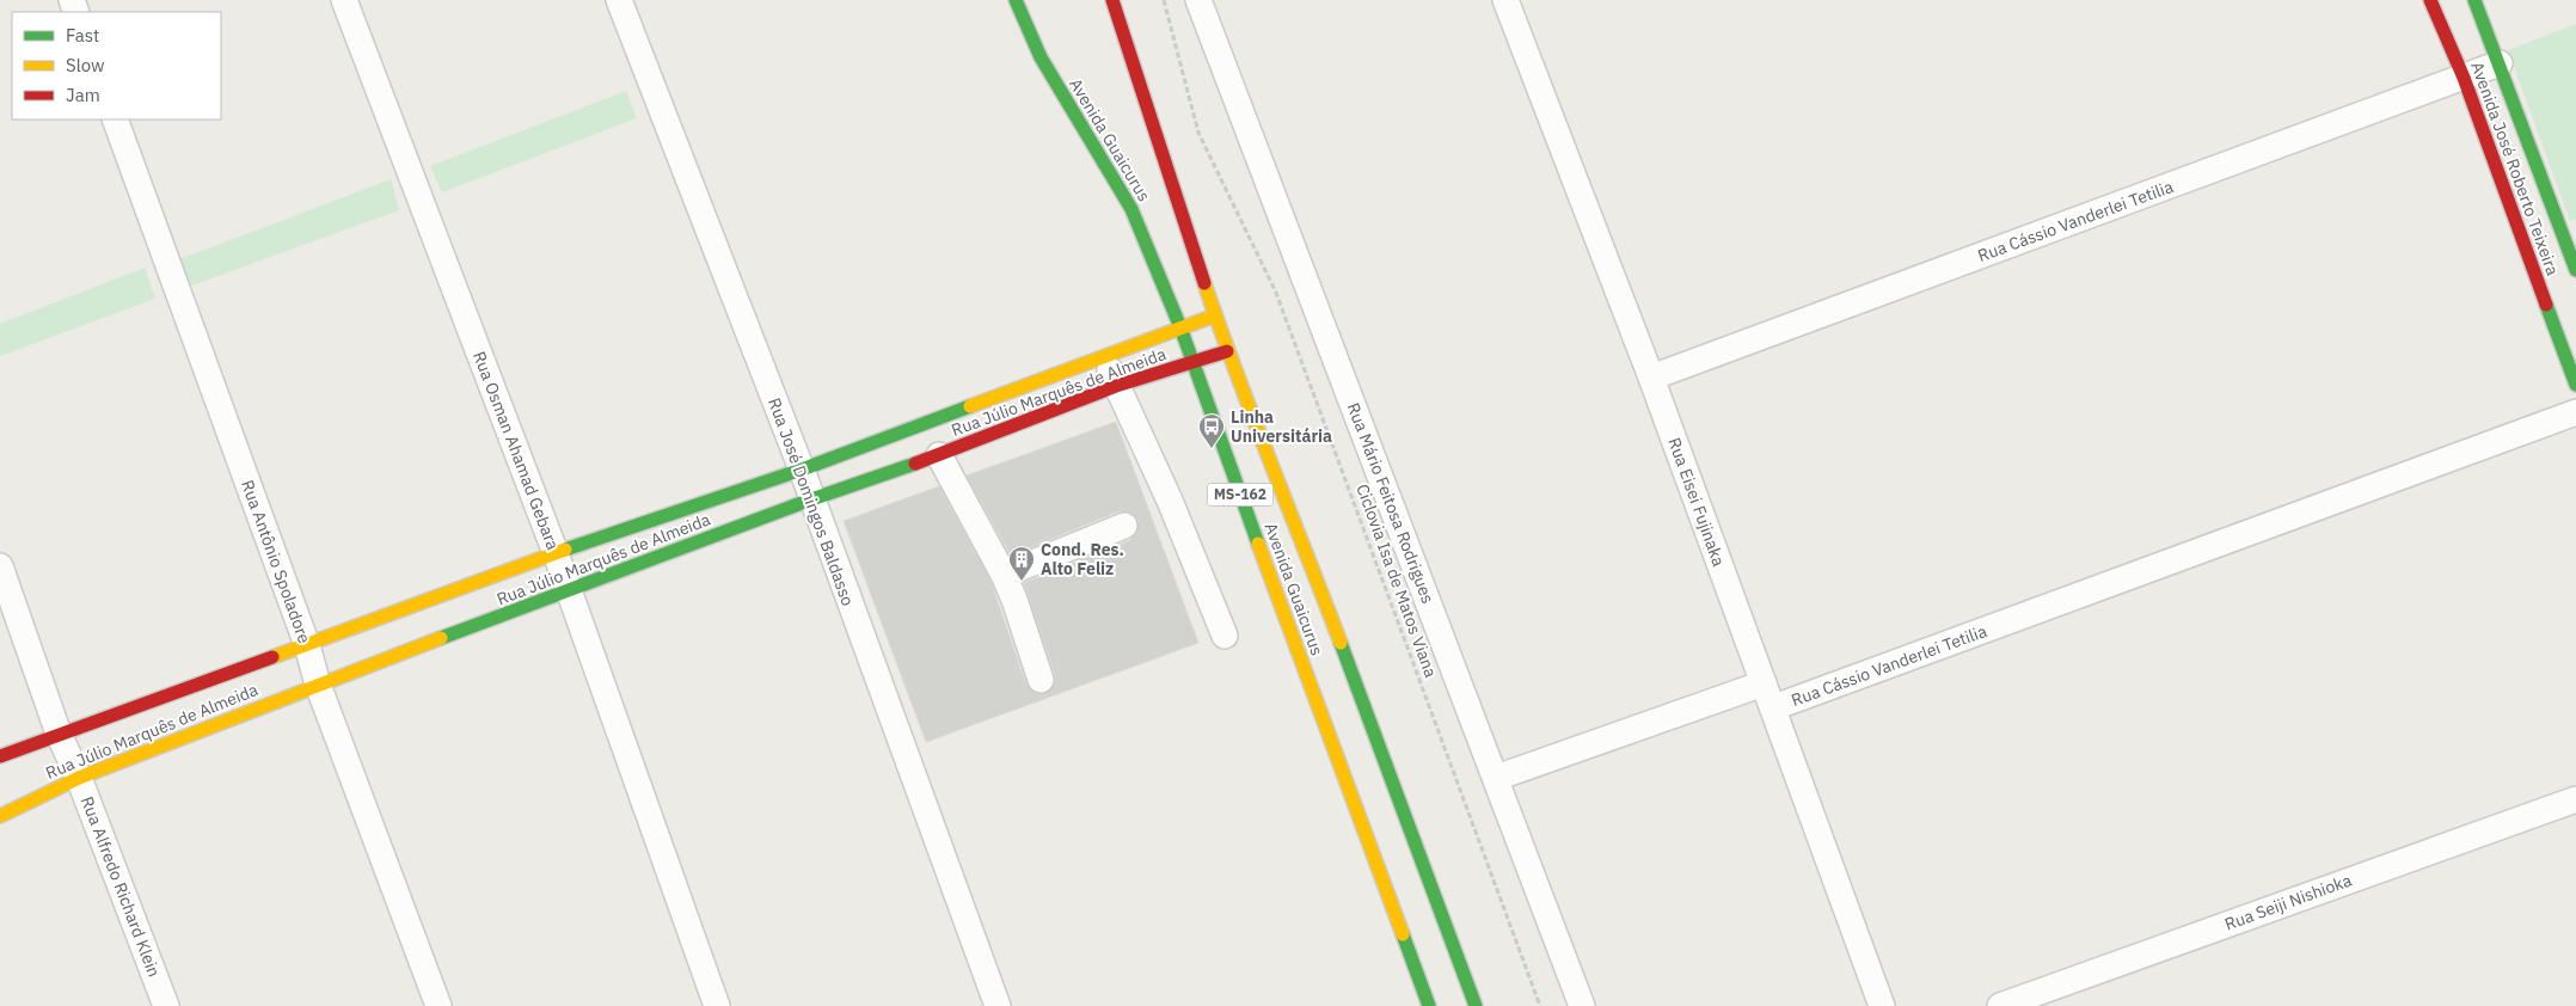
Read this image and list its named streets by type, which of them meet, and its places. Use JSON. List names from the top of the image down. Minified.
{"streets":{"street":["Avenida Guaicurus","Avenida José Roberto Teixeira","Rua Cássio Vanderlei Tetilia","Rua Júlio Marquês de Almeida","Rua Osman Ahamad Gebara","MS-162","Rua José Domingos Baldasso","Rua Eisei Fujinaka","Rua Mário Feitosa Rodrigues","Rua Antônio Spoladore","Rua Alfredo Richard Klein","Rua Seiji Nishioka"],"path":["Ciclovia Isa de Matos Viana"]},"crossings":[["Avenida Guaicurus","Rua Júlio Marquês de Almeida"],["Avenida José Roberto Teixeira","Rua Cássio Vanderlei Tetilia"],["Rua Cássio Vanderlei Tetilia","Rua Eisei Fujinaka"],["Rua Júlio Marquês de Almeida","Rua Osman Ahamad Gebara"],["Rua Júlio Marquês de Almeida","Rua José Domingos Baldasso"],["Rua Júlio Marquês de Almeida","Rua Antônio Spoladore"],["Rua Júlio Marquês de Almeida","Rua Alfredo Richard Klein"]],"places":{"bus stop":["Linha Universitária"],"building":["Cond. Res. Alto Feliz"]},"legend":["Fast","Slow","Jam"]}
